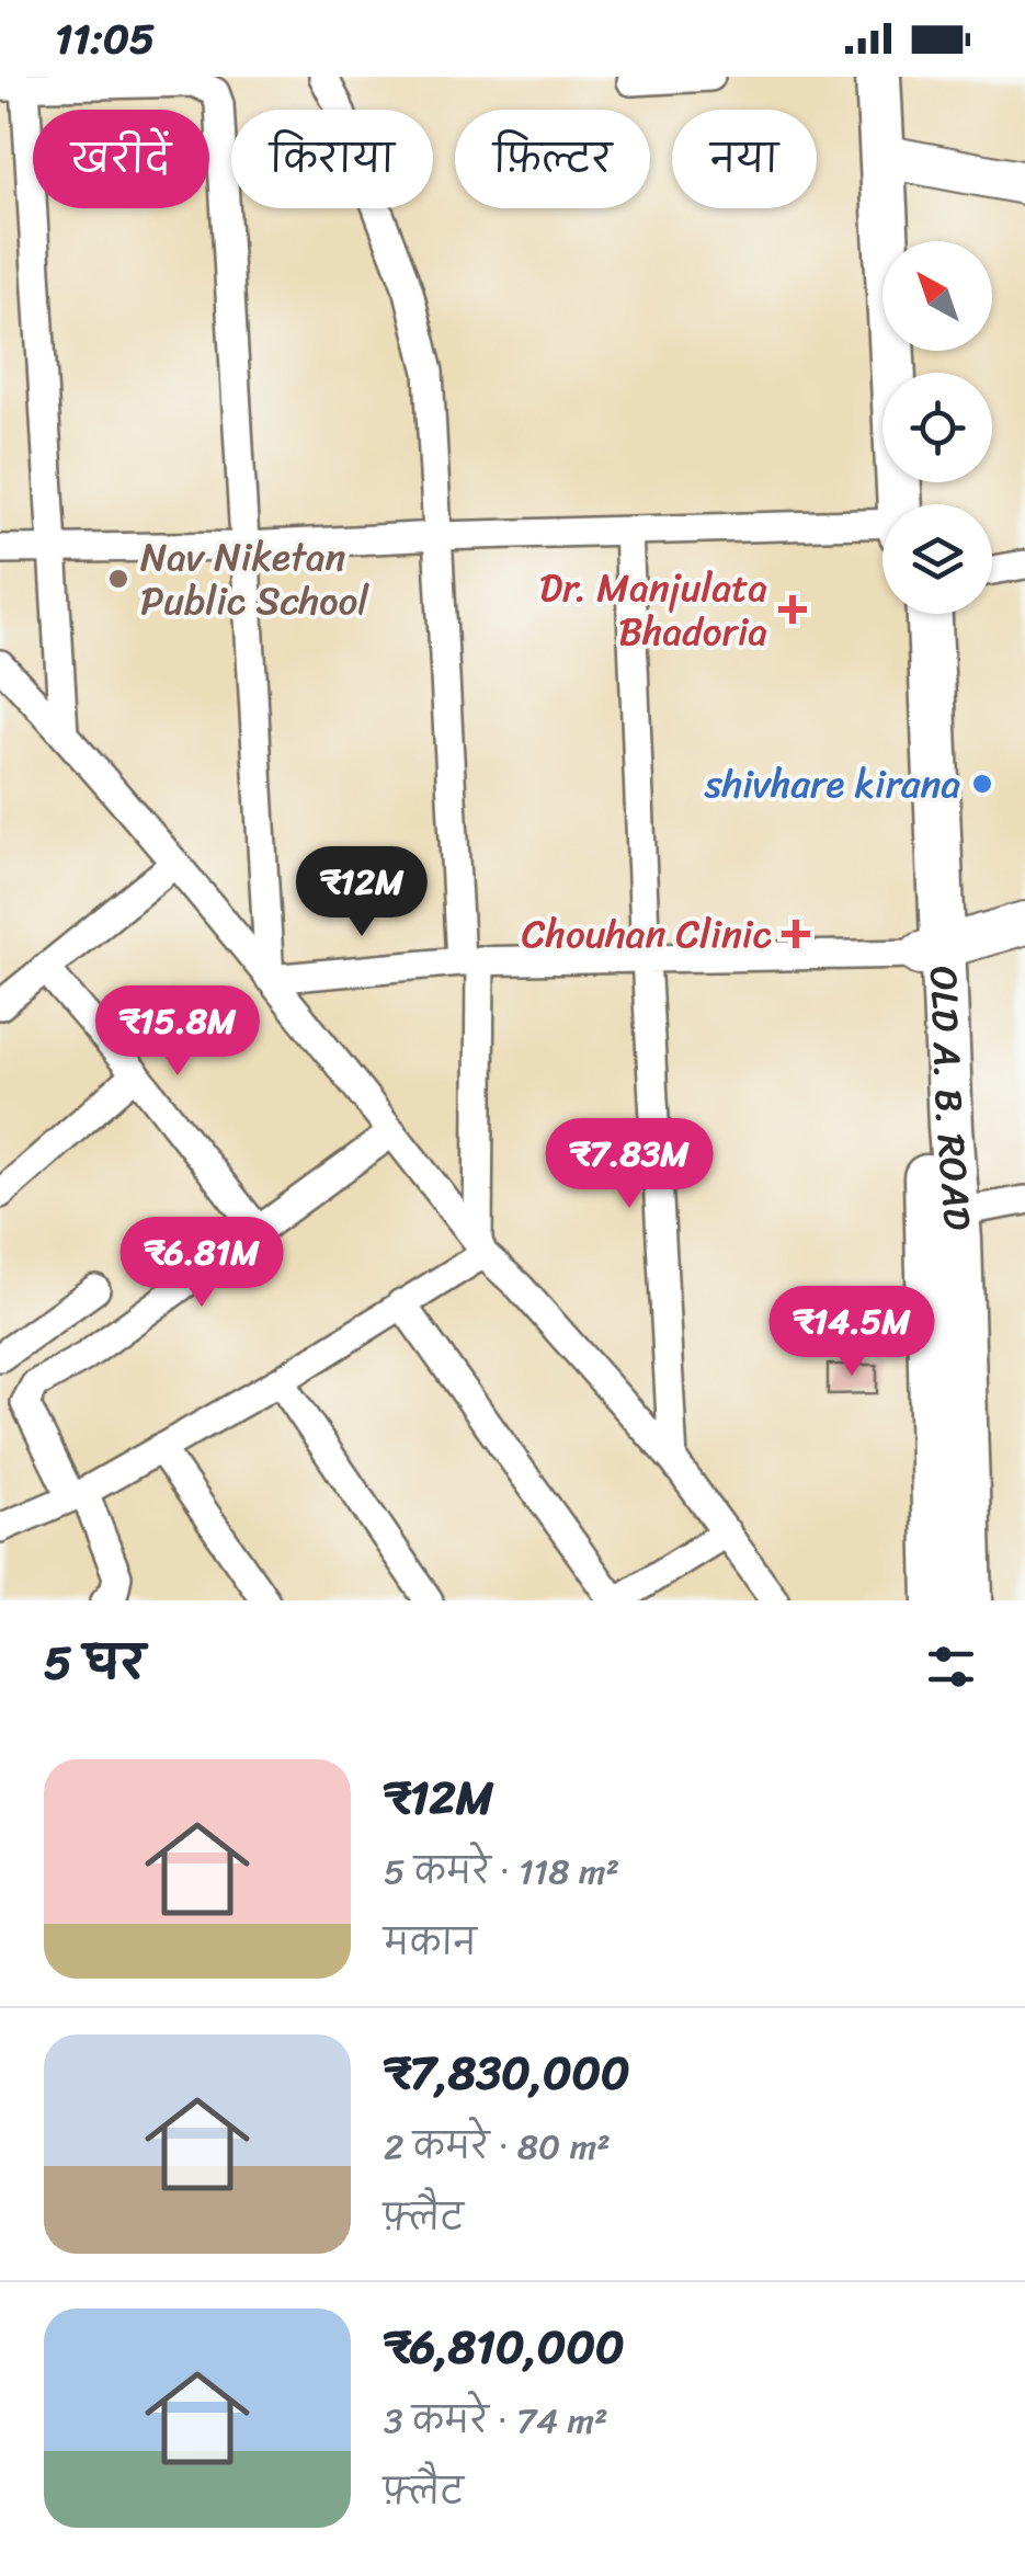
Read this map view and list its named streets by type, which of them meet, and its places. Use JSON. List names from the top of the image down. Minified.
{"streets":{"main road":["OLD A. B. ROAD"]},"places":{"other":["Nav Niketan Public School","shivhare kirana"],"health":["Dr. Manjulata Bhadoria","Chouhan Clinic"]},"north":"top left","page":{"status":"11:05","chip":["खरीदें","किराया","फ़िल्टर","नया"],"price":["₹12M","₹15.8M","₹7.83M","₹6.81M","₹14.5M"],"heading":"5 घर","list":[{"name":"₹12M","note":"5 कमरे · 118 m² · मकान"},{"name":"₹7,830,000","note":"2 कमरे · 80 m² · फ़्लैट"},{"name":"₹6,810,000","note":"3 कमरे · 74 m² · फ़्लैट"}]}}
